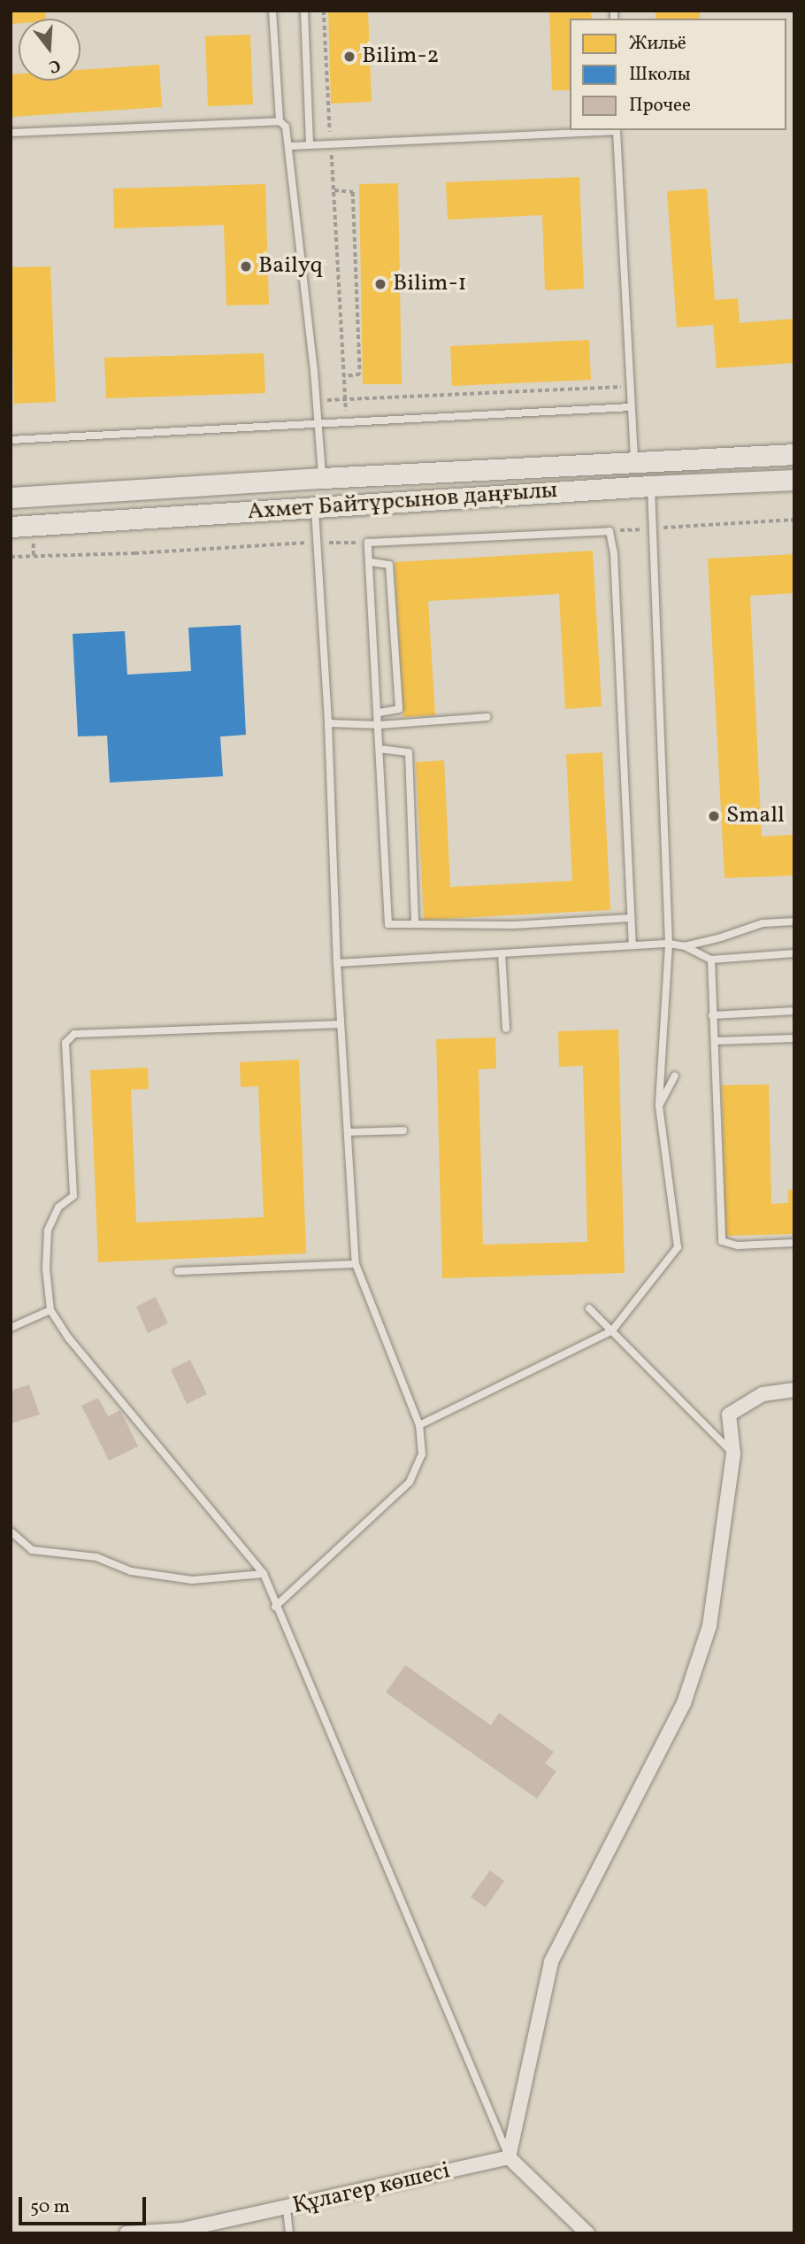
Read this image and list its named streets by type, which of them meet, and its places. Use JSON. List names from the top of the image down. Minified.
{"streets":{"street":["Ахмет Байтұрсынов даңғылы","Құлагер көшесі"]},"places":["Bilim-2","Bailyq","Bilim-1","Small"],"legend":["Жильё","Школы","Прочее"],"scale_bar":"50 m","north":"bottom"}
